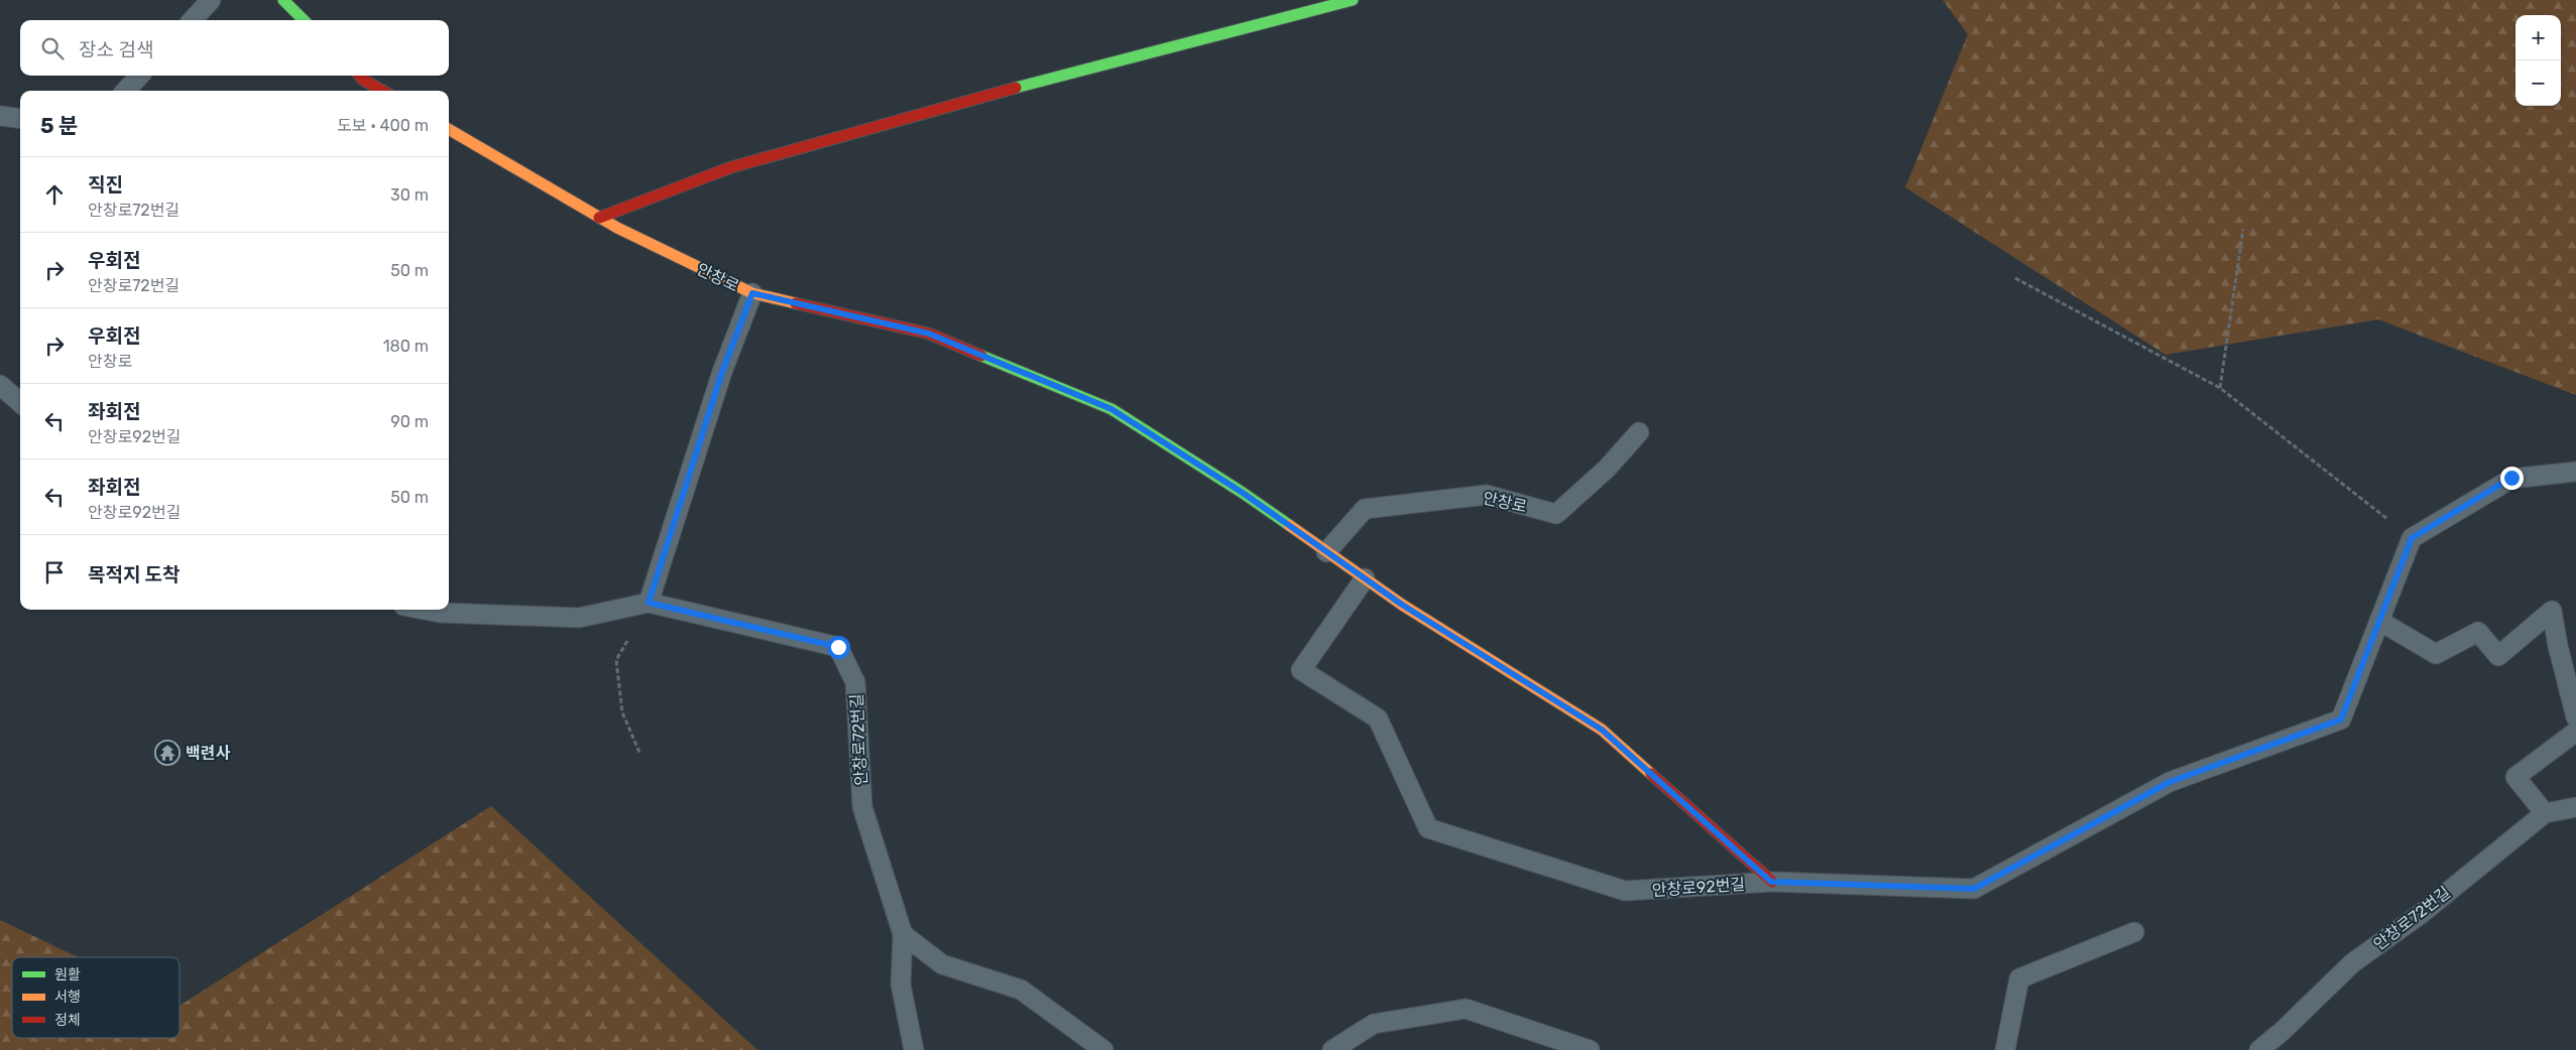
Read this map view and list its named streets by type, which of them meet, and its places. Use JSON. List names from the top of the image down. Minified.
{"streets":{"street":["안창로"],"lane":["안창로72번길","안창로92번길"]},"crossings":[["안창로","안창로92번길"]],"places":{"temple":["백련사"]},"legend":["원활","서행","정체"],"page":{"map_buttons":["+","−"],"search":"장소 검색","heading":["5 분","도보 · 400 m"],"list":[["직진","안창로72번길","30 m"],["우회전","안창로72번길","50 m"],["우회전","안창로","180 m"],["좌회전","안창로92번길","90 m"],["좌회전","안창로92번길","50 m"],"목적지 도착"]}}
